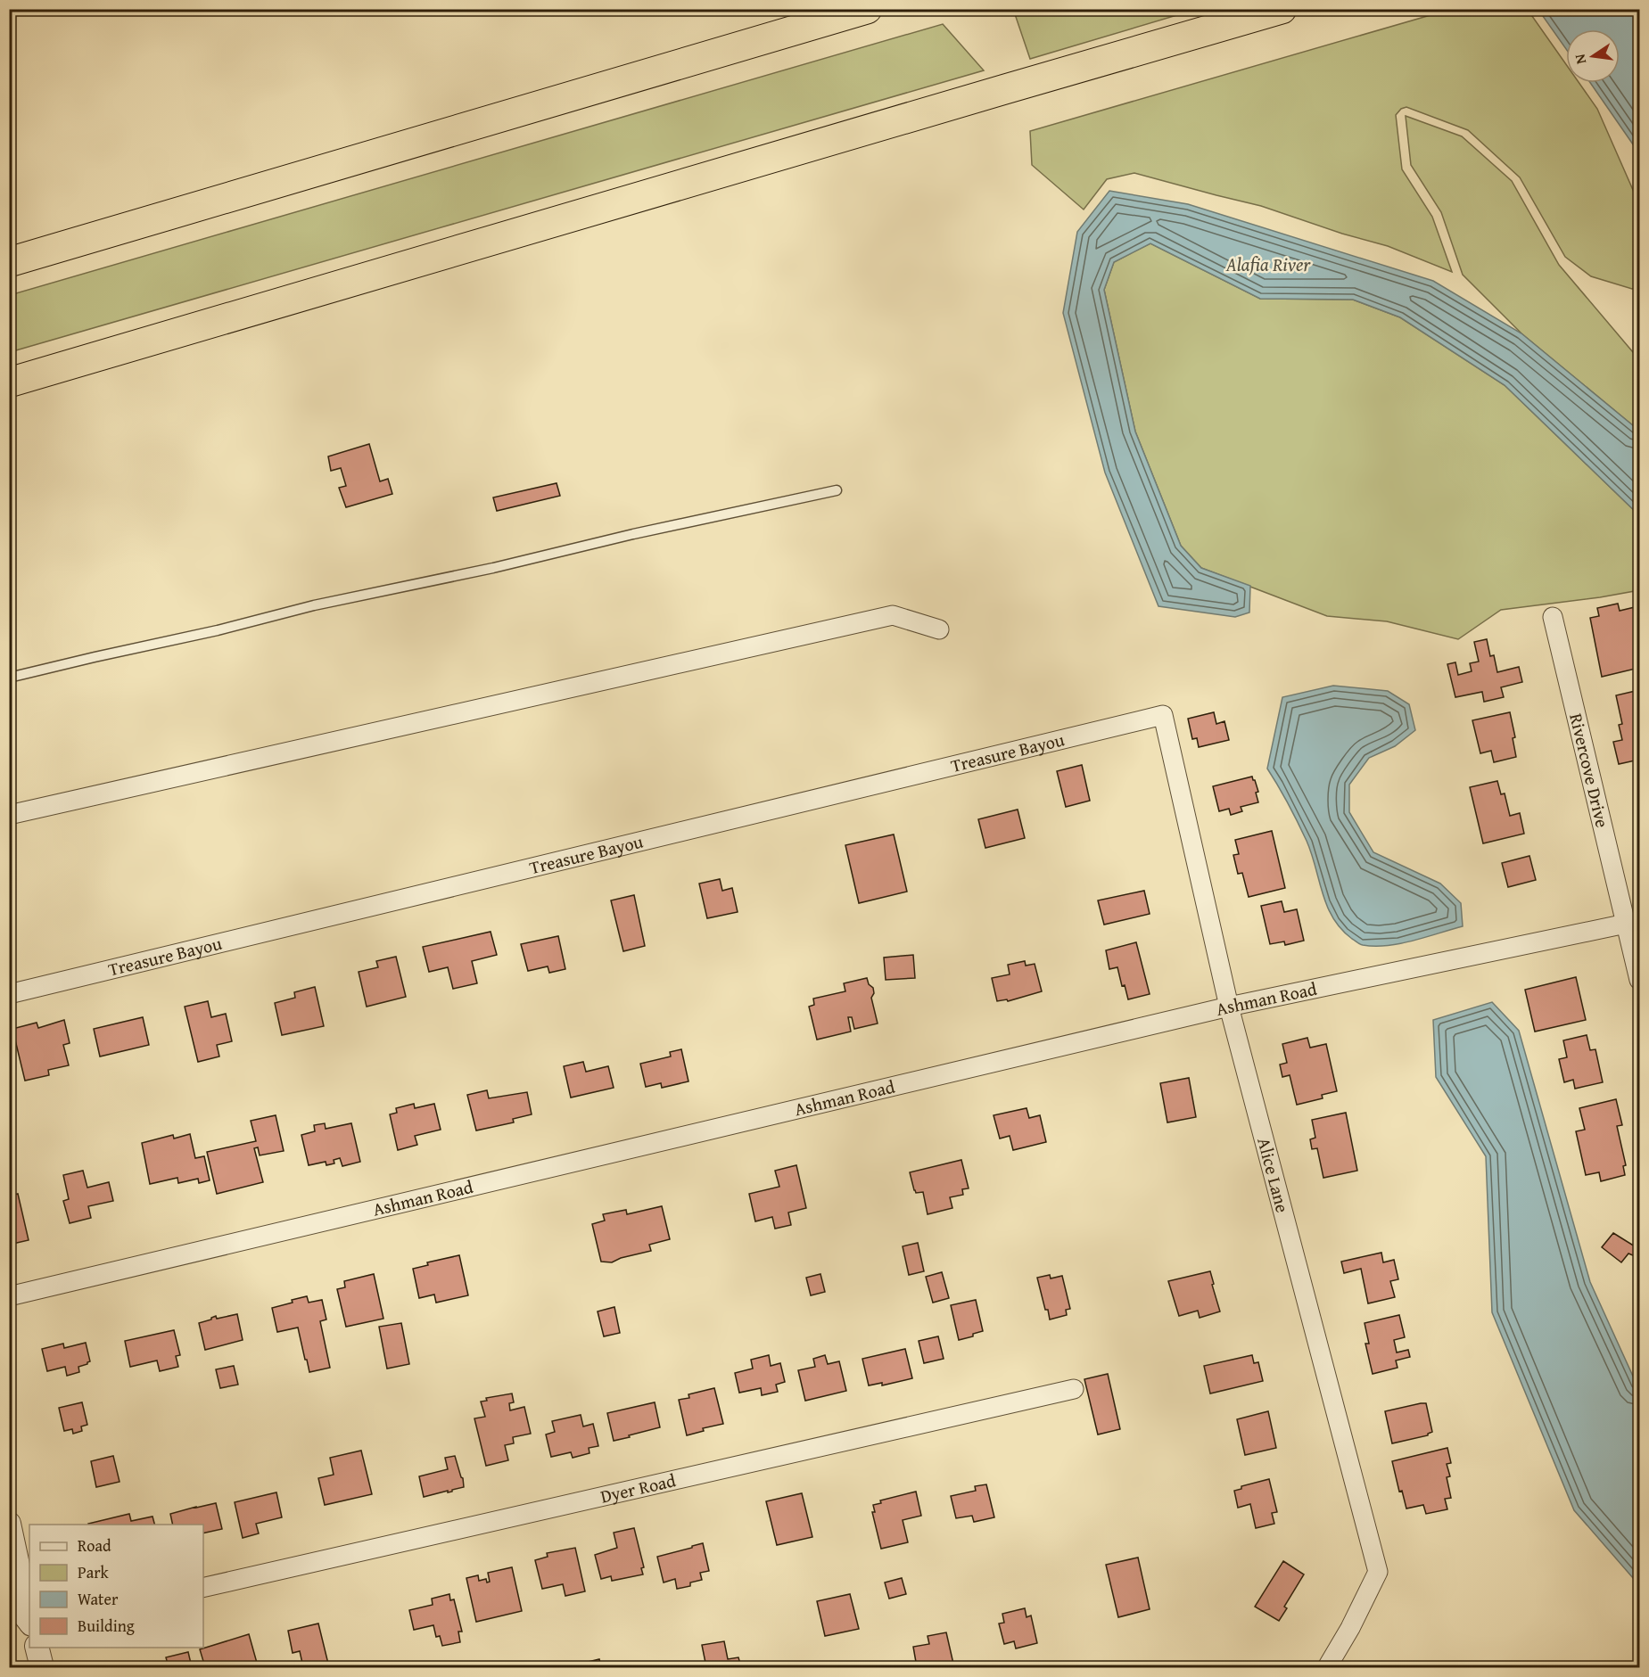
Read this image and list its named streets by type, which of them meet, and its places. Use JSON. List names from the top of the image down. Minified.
{"streets":{"street":["Treasure Bayou","Rivercove Drive","Ashman Road","Alice Lane","Dyer Road"]},"crossings":[["Treasure Bayou","Alice Lane"],["Rivercove Drive","Ashman Road"],["Ashman Road","Alice Lane"]],"water":["Alafia River"],"legend":["Road","Park","Water","Building"],"north":"left"}
